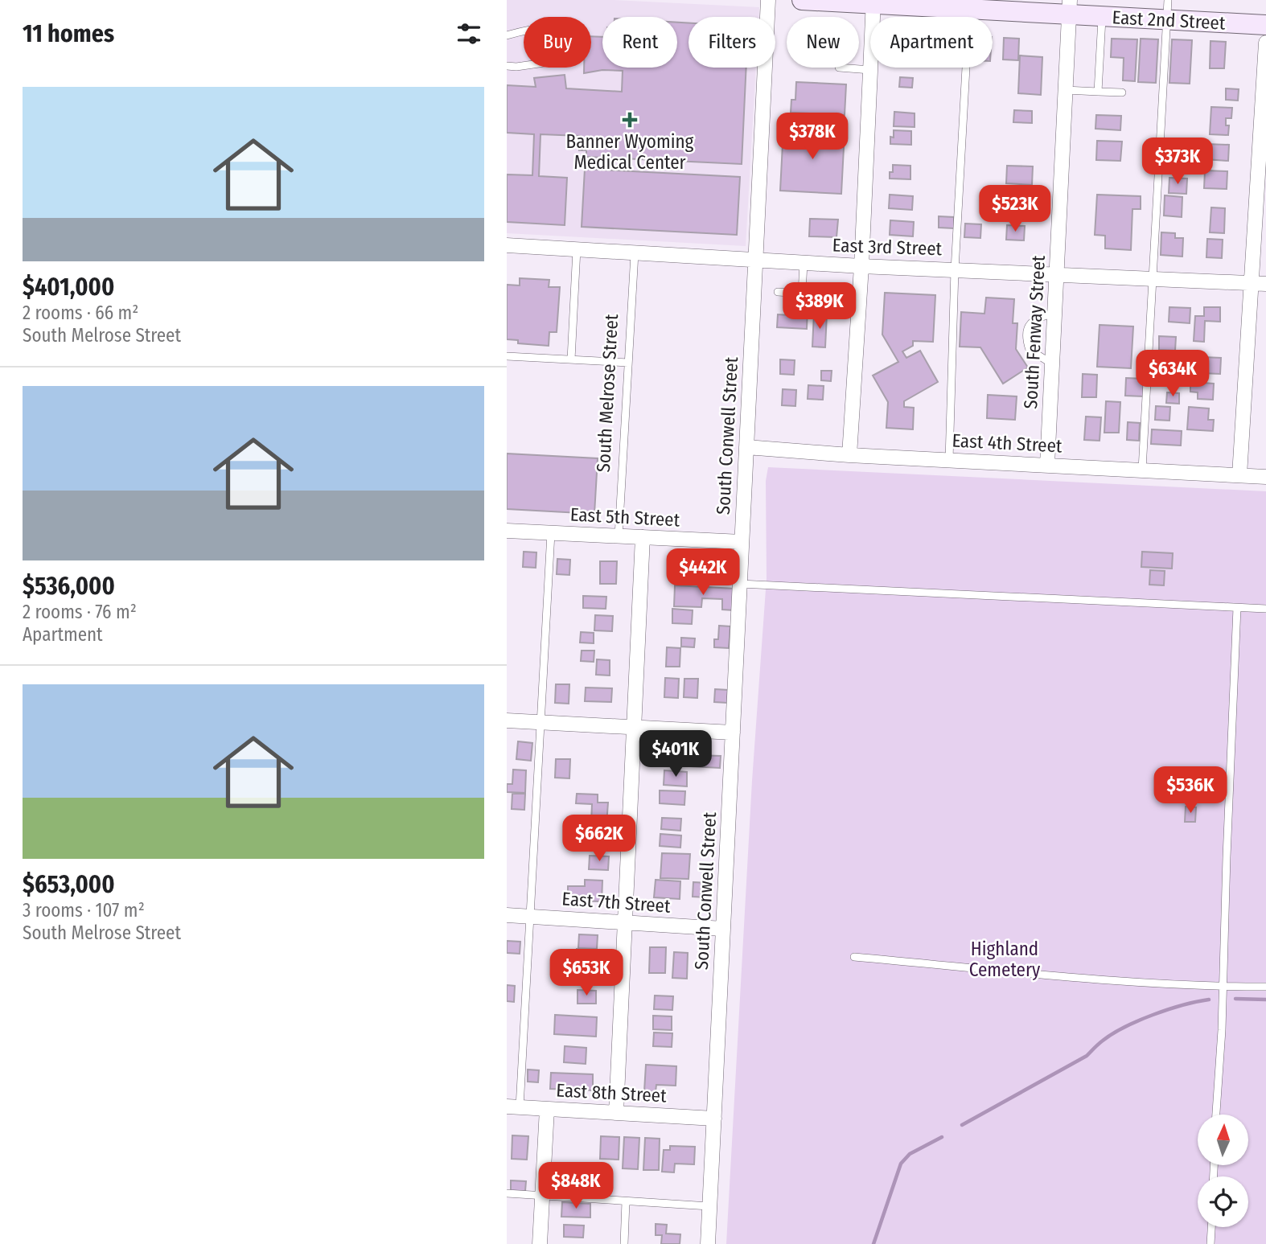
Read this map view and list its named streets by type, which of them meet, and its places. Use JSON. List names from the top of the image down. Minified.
{"streets":{"main road":["East 2nd Street"],"street":["East 3rd Street","South Fenway Street","South Conwell Street","East 4th Street","East 5th Street","East 7th Street","East 8th Street"],"lane":["South Melrose Street"]},"crossings":[["East 2nd Street","South Fenway Street"],["East 3rd Street","South Fenway Street"],["East 3rd Street","South Melrose Street"],["East 3rd Street","South Conwell Street"],["South Fenway Street","East 4th Street"],["South Melrose Street","East 5th Street"],["South Conwell Street","East 4th Street"],["South Conwell Street","East 5th Street"],["South Conwell Street","East 7th Street"],["South Conwell Street","East 8th Street"]],"parks":["Highland Cemetery"],"places":{"health":["Banner Wyoming Medical Center"]},"north":"top","page":{"heading":"11 homes","chip":["Buy","Rent","Filters","New","Apartment"],"list":[{"name":"$401,000","note":"2 rooms · 66 m² · South Melrose Street"},{"name":"$536,000","note":"2 rooms · 76 m² · Apartment"},{"name":"$653,000","note":"3 rooms · 107 m² · South Melrose Street"}],"price":["$378K","$373K","$523K","$389K","$634K","$442K","$401K","$536K","$662K","$653K","$848K"]}}
